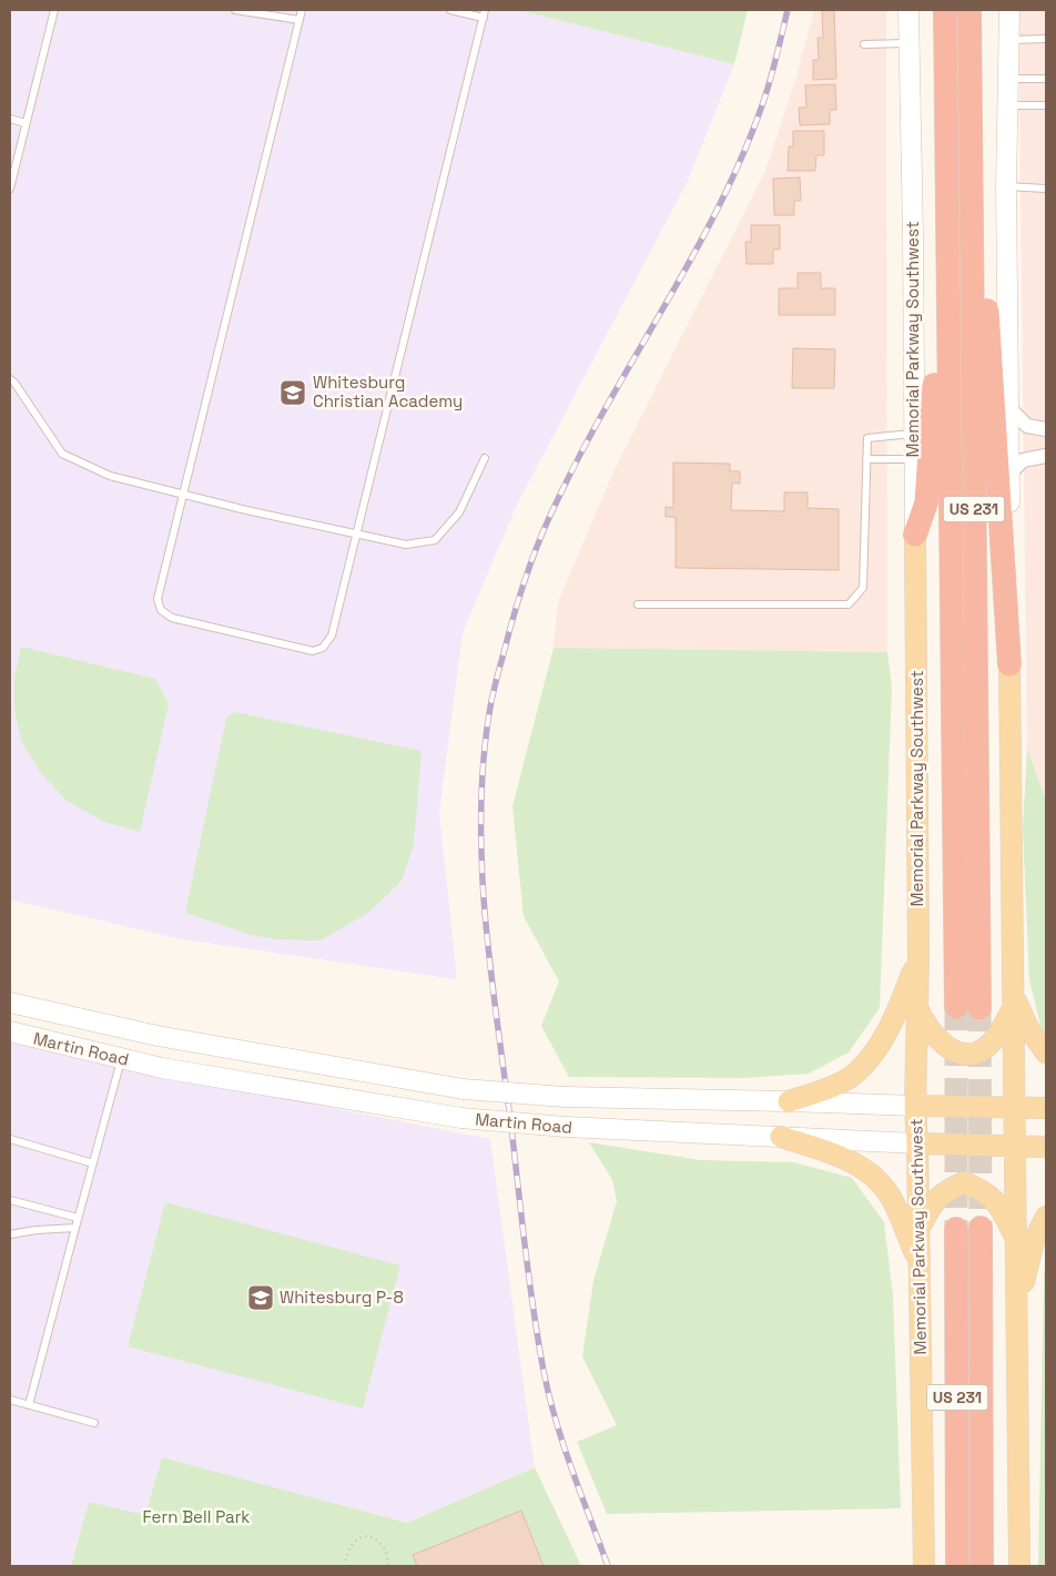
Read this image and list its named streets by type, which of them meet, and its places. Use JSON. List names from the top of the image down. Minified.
{"streets":{"highway":["Memorial Parkway Southwest","US 231"],"main road":["Martin Road"]},"crossings":[["Memorial Parkway Southwest","Martin Road"]],"parks":["Fern Bell Park"],"places":{"school or university":["Whitesburg Christian Academy","Whitesburg P-8"]}}
